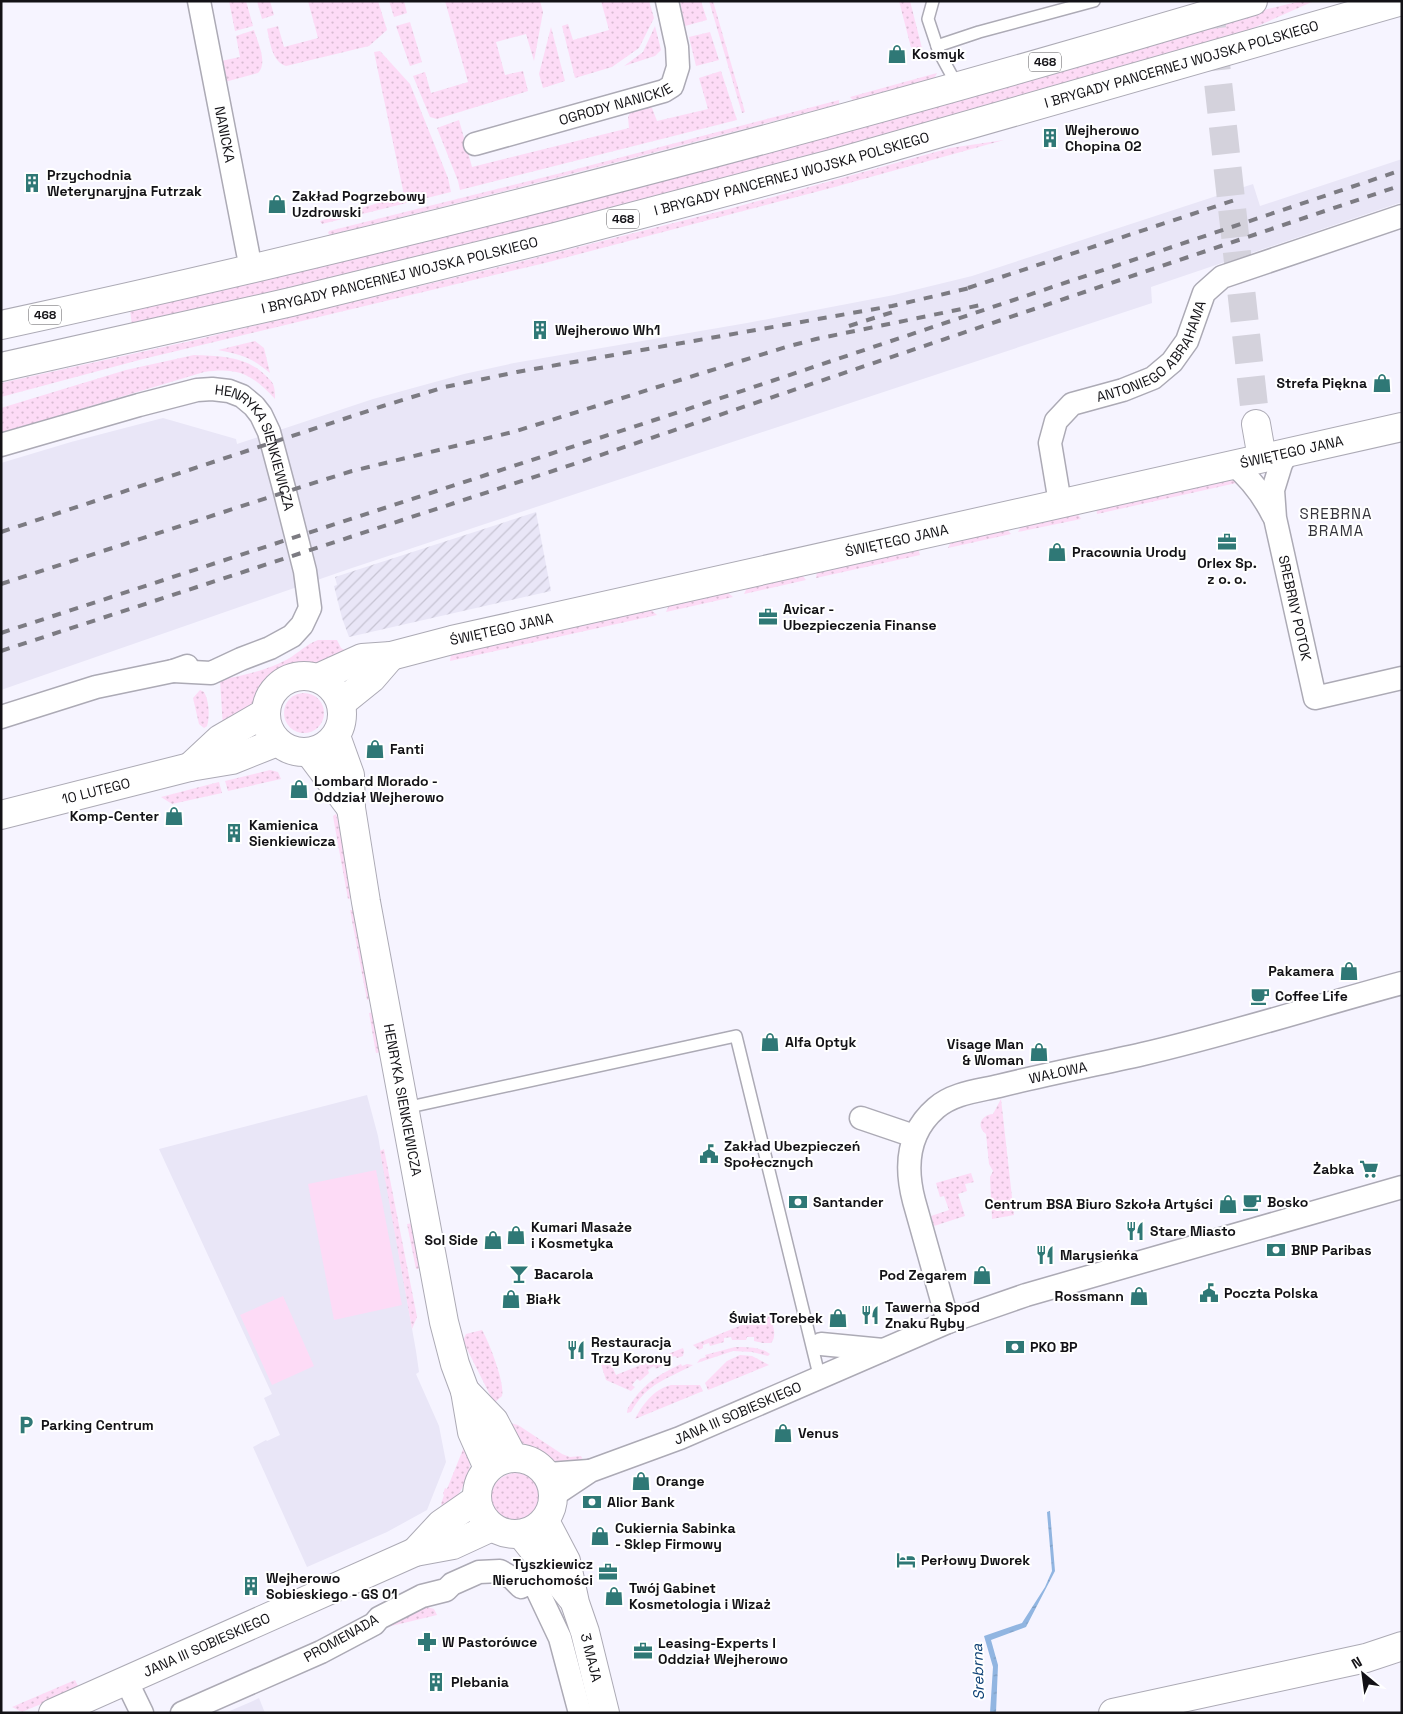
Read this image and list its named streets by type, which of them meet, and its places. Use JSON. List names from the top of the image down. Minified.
{"streets":{"street":["468","I BRYGADY PANCERNEJ WOJSKA POLSKIEGO","OGRODY NANICKIE","NANICKA","ANTONIEGO ABRAHAMA","ŚWIĘTEGO JANA","HENRYKA SIENKIEWICZA","SREBRNY POTOK","10 LUTEGO","WAŁOWA","JANA III SOBIESKIEGO","PROMENADA","3 MAJA"]},"crossings":[["468","NANICKA"],["ANTONIEGO ABRAHAMA","ŚWIĘTEGO JANA"],["ŚWIĘTEGO JANA","HENRYKA SIENKIEWICZA"],["ŚWIĘTEGO JANA","SREBRNY POTOK"],["ŚWIĘTEGO JANA","10 LUTEGO"],["HENRYKA SIENKIEWICZA","10 LUTEGO"],["HENRYKA SIENKIEWICZA","JANA III SOBIESKIEGO"],["HENRYKA SIENKIEWICZA","3 MAJA"],["WAŁOWA","JANA III SOBIESKIEGO"],["JANA III SOBIESKIEGO","3 MAJA"]],"districts":["SREBRNA BRAMA"],"water":["Srebrna"],"places":{"shop":["Kosmyk","Zakład Pogrzebowy Uzdrowski","Strefa Piękna","Pracownia Urody","Fanti","Lombard Morado - Oddział Wejherowo","Komp-Center","Pakamera","Alfa Optyk","Visage Man & Woman","Centrum BSA Biuro Szkoła Artyści","Kumari Masaże i Kosmetyka","Sol Side","Pod Zegarem","Rossmann","Białk","Świat Torebek","Venus","Orange","Cukiernia Sabinka - Sklep Firmowy","Twój Gabinet Kosmetologia i Wizaż"],"building":["Wejherowo Chopina 02","Przychodnia Weterynaryjna Futrzak","Wejherowo Wh1","Kamienica Sienkiewicza","Wejherowo Sobieskiego - GS 01","Plebania"],"office":["Orlex Sp. z o. o.","Avicar - Ubezpieczenia Finanse","Tyszkiewicz Nieruchomości","Leasing-Experts I Oddział Wejherowo"],"cafe":["Coffee Life","Bosko"],"public building":["Zakład Ubezpieczeń Społecznych","Poczta Polska"],"supermarket":["Żabka"],"bank":["Santander","BNP Paribas","PKO BP","Alior Bank"],"restaurant":["Stare Miasto","Marysieńka","Tawerna Spod Znaku Ryby","Restauracja Trzy Korony"],"bar":["Bacarola"],"parking":["Parking Centrum"],"hotel":["Perłowy Dworek"],"pharmacy":["W Pastorówce"]},"north":"top left"}
